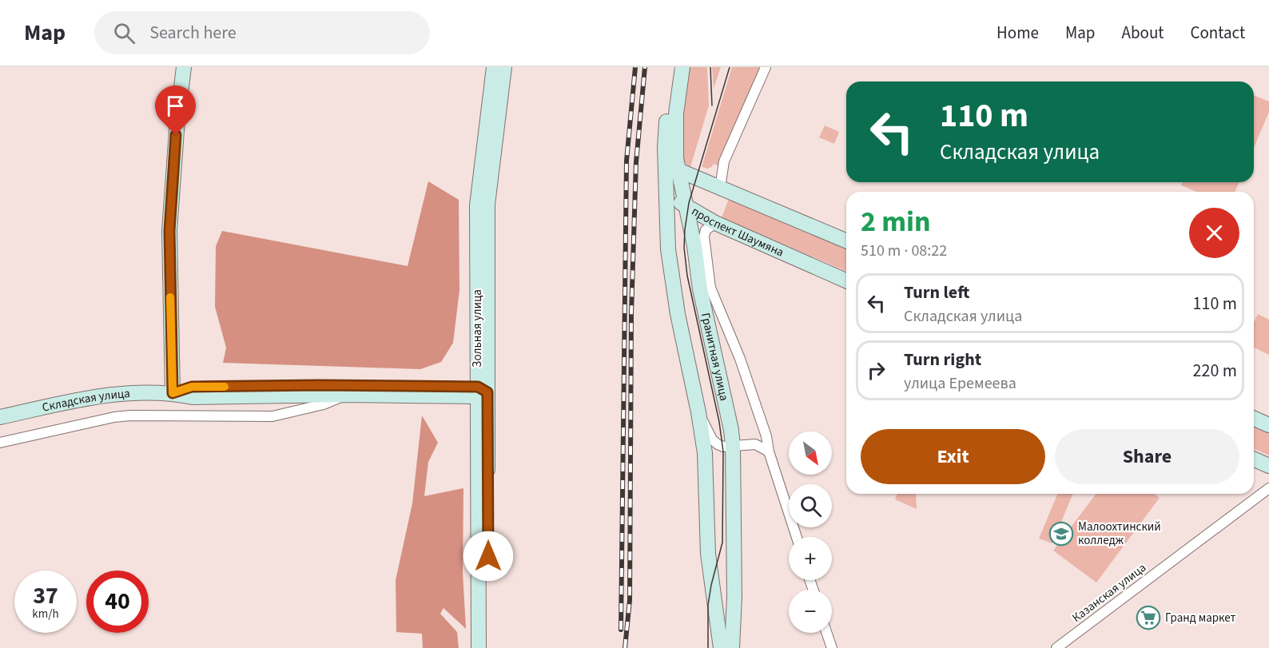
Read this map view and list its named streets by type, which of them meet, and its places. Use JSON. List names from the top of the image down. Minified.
{"streets":{"street":["проспект Шаумяна","Зольная улица","Гранитная улица","Складская улица","Казанская улица"]},"crossings":[["проспект Шаумяна","Гранитная улица"],["Зольная улица","Складская улица"]],"places":{"school or university":["Малоохтинский колледж"],"supermarket":["Гранд маркет"]},"north":"bottom right","page":{"header":"Map","search":"Search here","nav":["Home","Map","About","Contact"],"turn":["110 m","Складская улица"],"heading":["2 min","510 m · 08:22"],"list":[{"name":"Turn left","note":"Складская улица","value":"110 m"},{"name":"Turn right","note":"улица Еремеева","value":"220 m"}],"buttons":["Exit","Share"],"map_buttons":["+","−"],"speed":"37 km/h","limit":"40"}}
